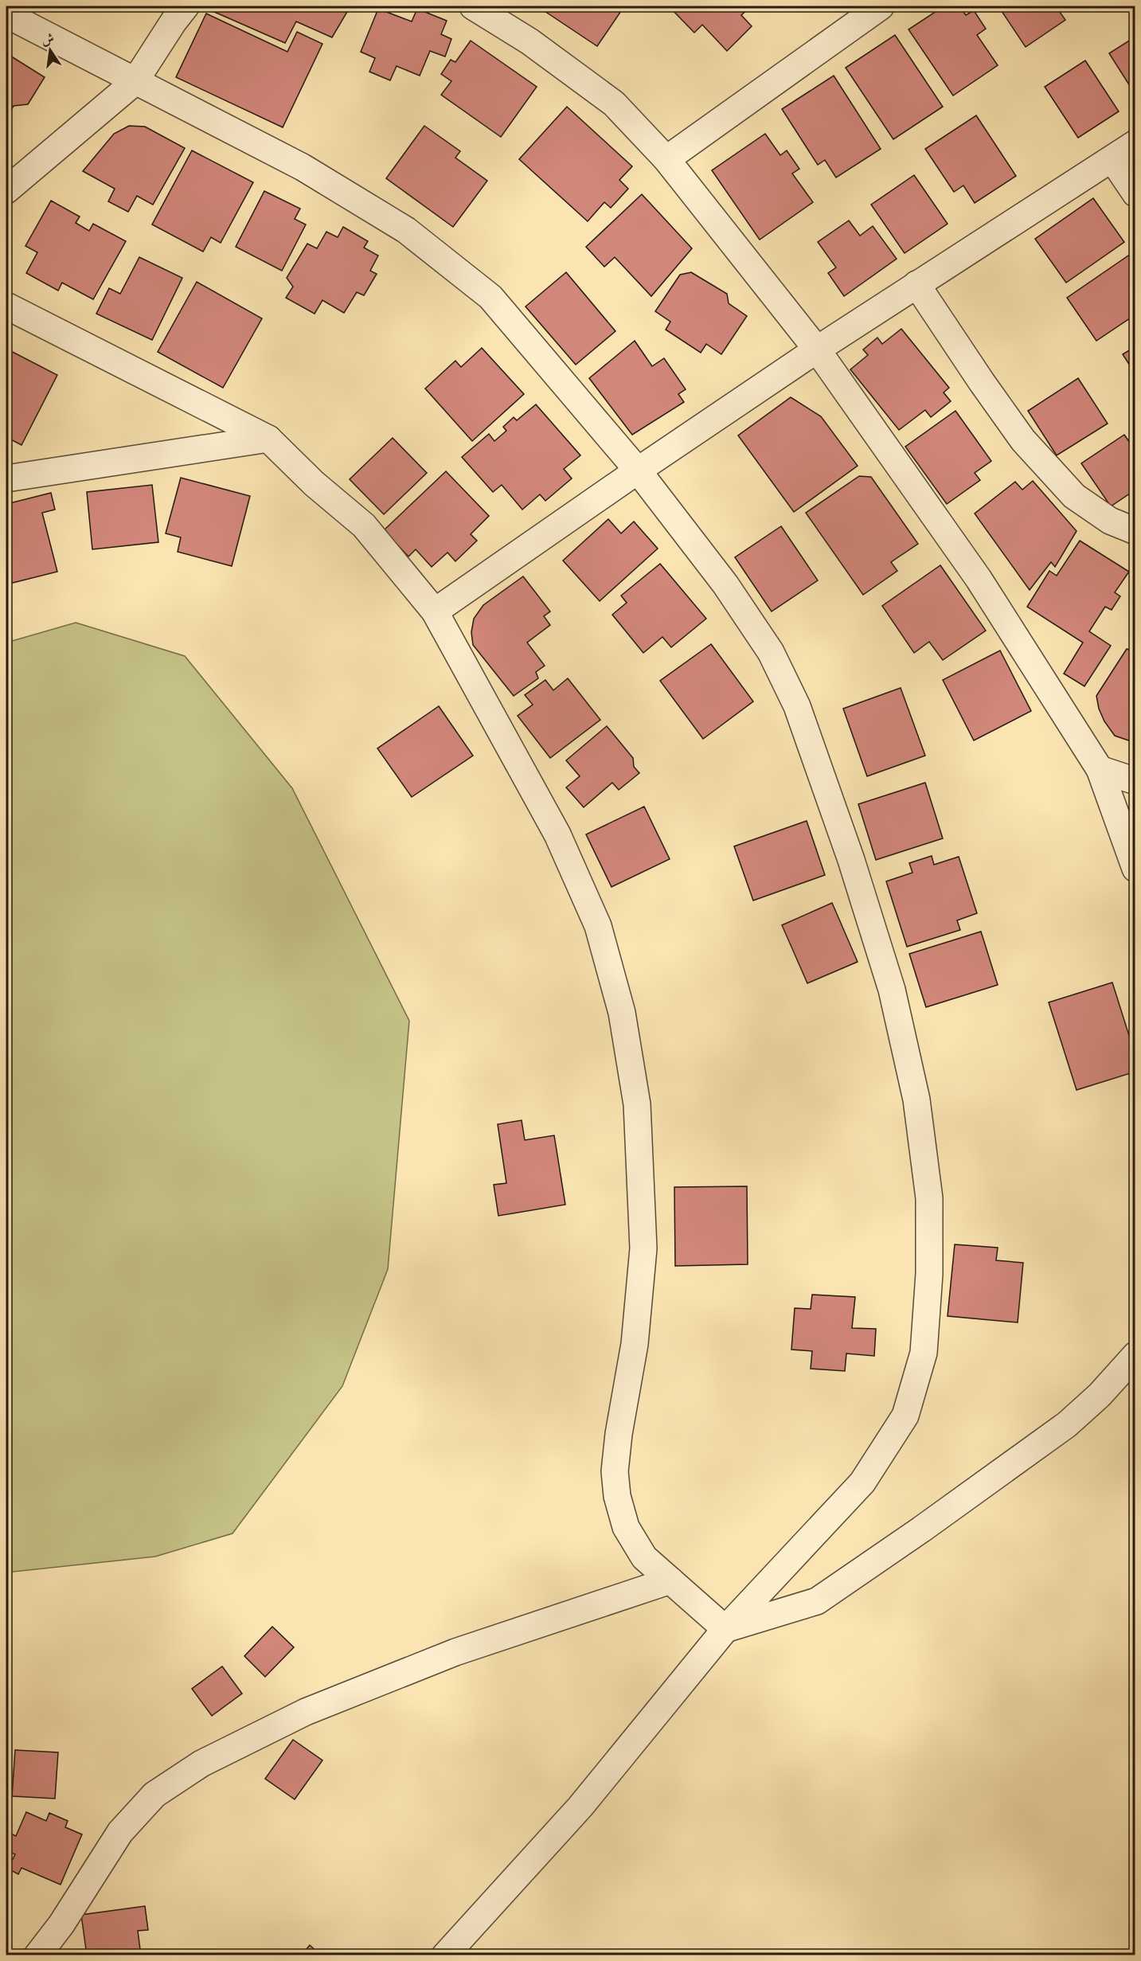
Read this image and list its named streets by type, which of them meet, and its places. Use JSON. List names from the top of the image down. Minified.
{"north":"top"}
